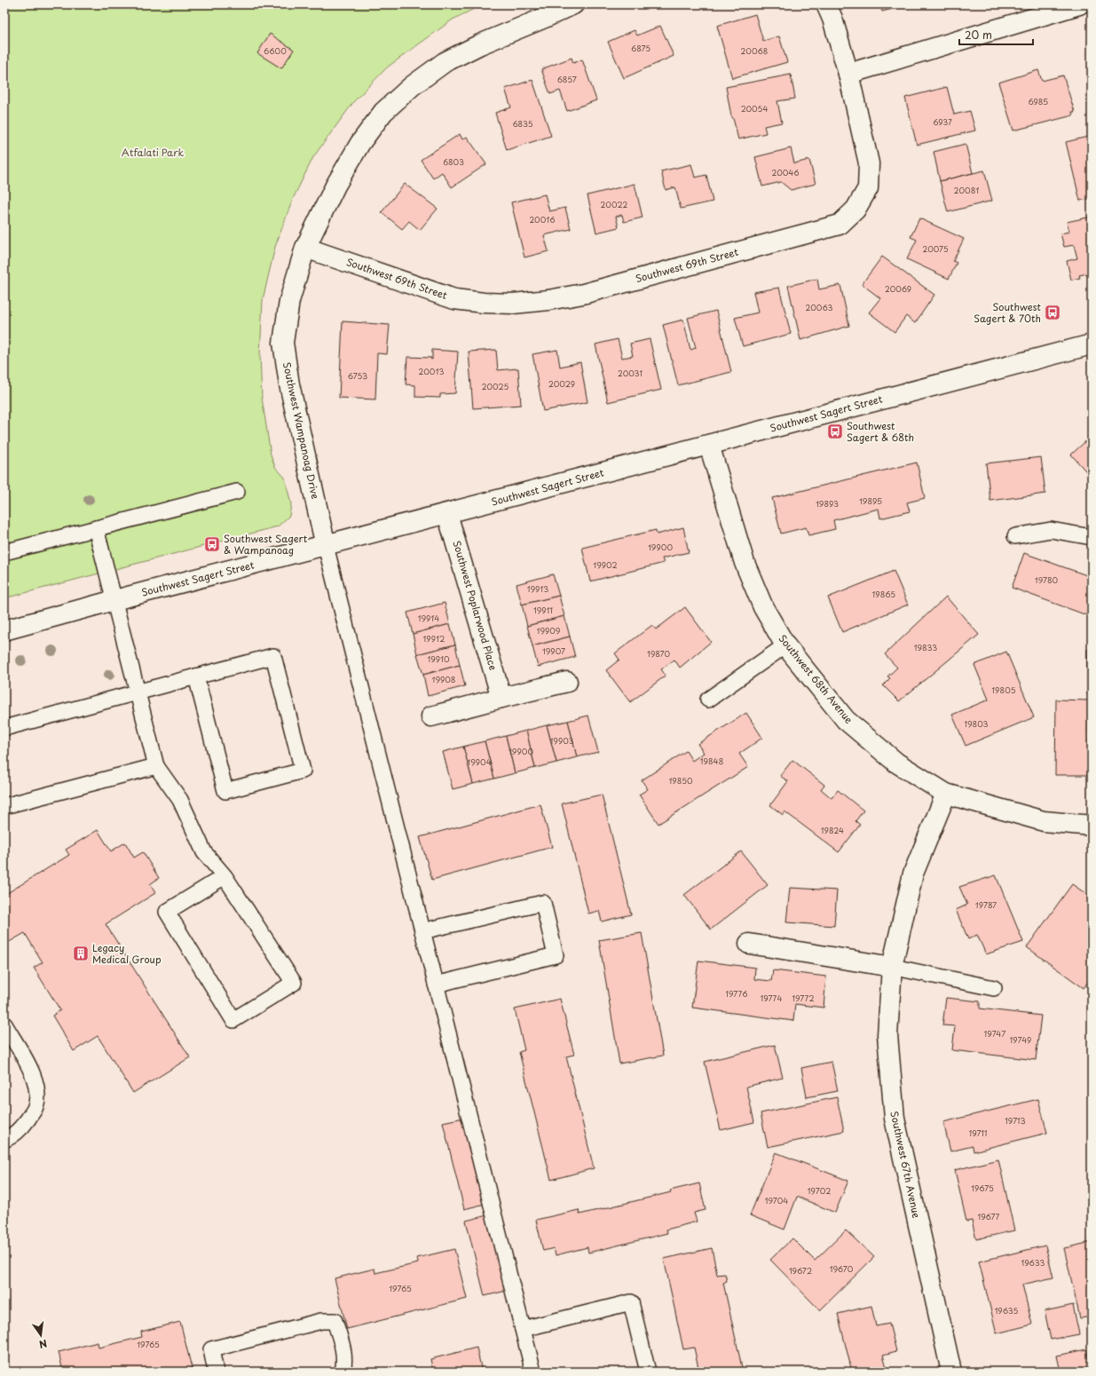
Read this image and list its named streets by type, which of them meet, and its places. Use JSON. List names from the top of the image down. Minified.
{"streets":{"street":["Southwest 69th Street","Southwest Sagert Street","Southwest Wampanoag Drive","Southwest Poplarwood Place","Southwest 68th Avenue","Southwest 67th Avenue"]},"crossings":[["Southwest 69th Street","Southwest Wampanoag Drive"],["Southwest Sagert Street","Southwest Wampanoag Drive"],["Southwest Sagert Street","Southwest Poplarwood Place"],["Southwest Sagert Street","Southwest 68th Avenue"],["Southwest 68th Avenue","Southwest 67th Avenue"]],"parks":["Atfalati Park"],"places":{"bus stop":["Southwest Sagert & 70th","Southwest Sagert & 68th","Southwest Sagert & Wampanoag"],"building":["Legacy Medical Group"]},"house_numbers":["6875","6600","20068","6857","6985","20054","6937","6835","6803","20046","20081","20022","20016","20075","20069","20063","20013","20031","6753","20029","20025","19895","19893","19900","19902","19780","19913","19865","19911","19914","19909","19912","19833","19907","19870","19910","19908","19805","19803","19903","19900","19848","19904","19850","19824","19787","19776","19774","19772","19747","19749","19713","19711","19675","19702","19704","19677","19633","19670","19672","19765","19635","19765"],"scale_bar":"20 m","north":"bottom"}
